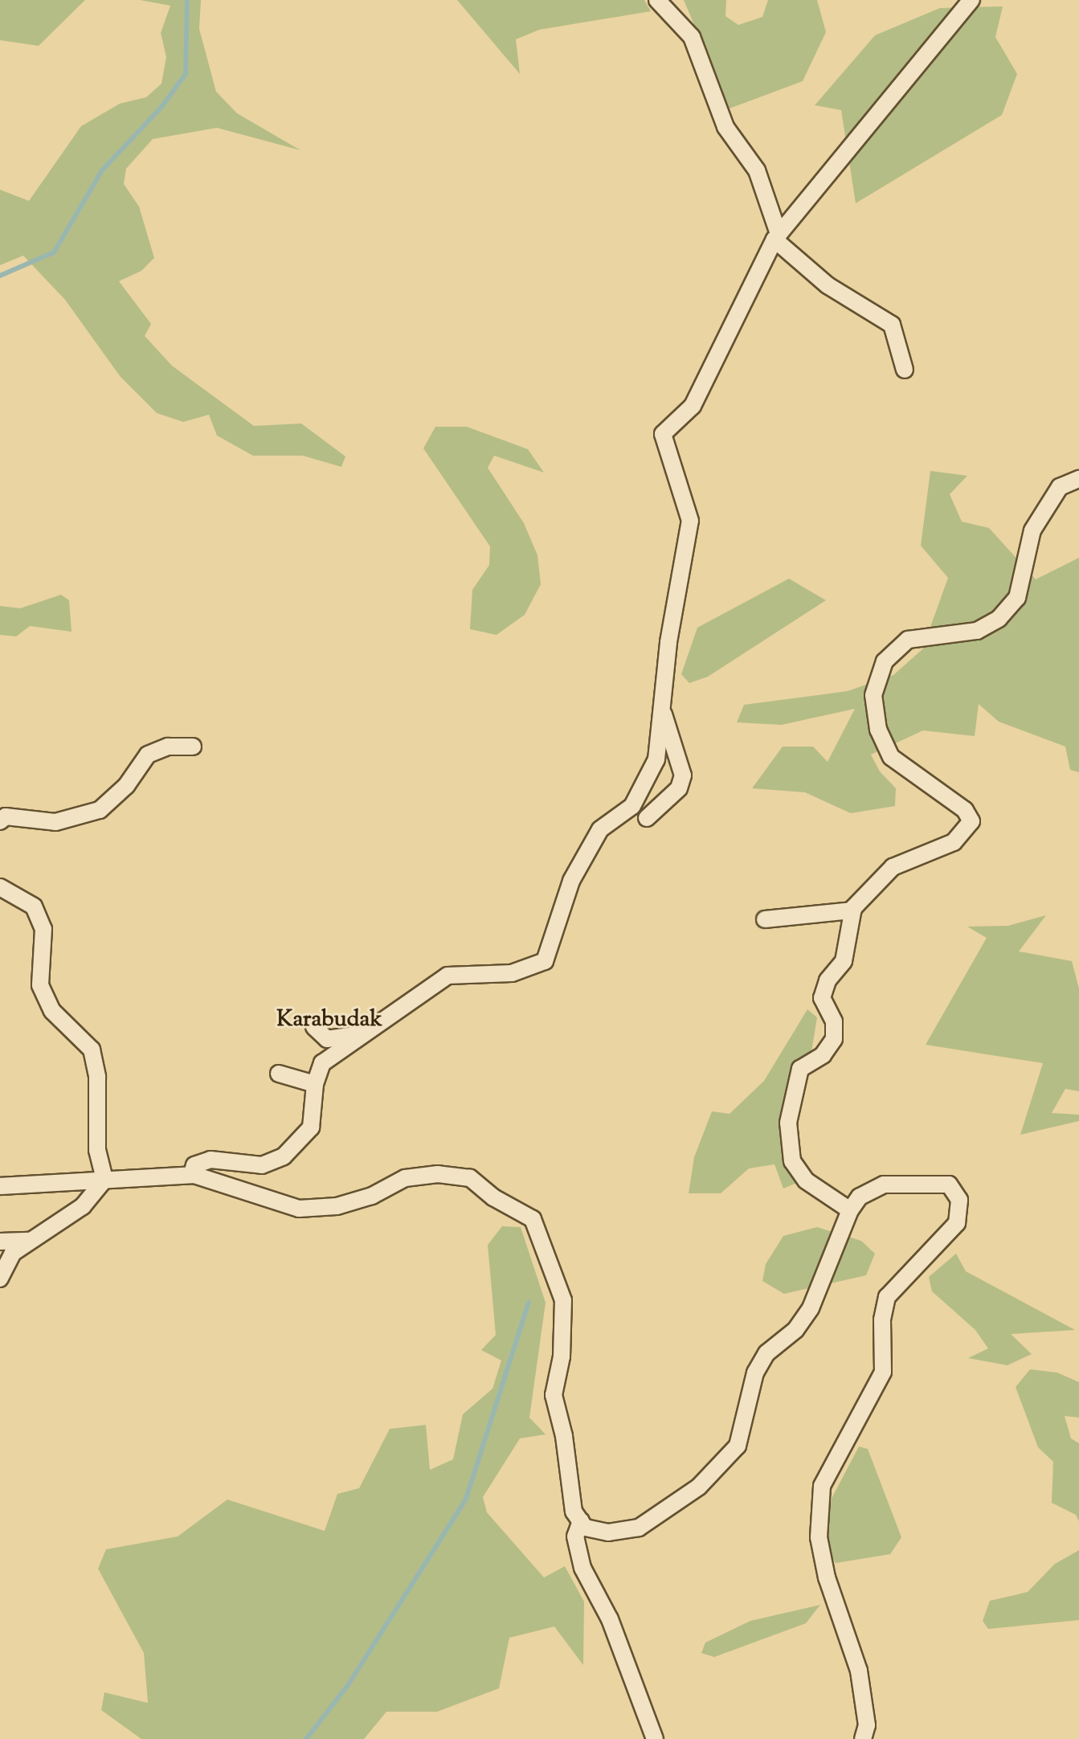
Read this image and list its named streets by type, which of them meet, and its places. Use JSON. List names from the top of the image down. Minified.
{"districts":["Karabudak"]}
